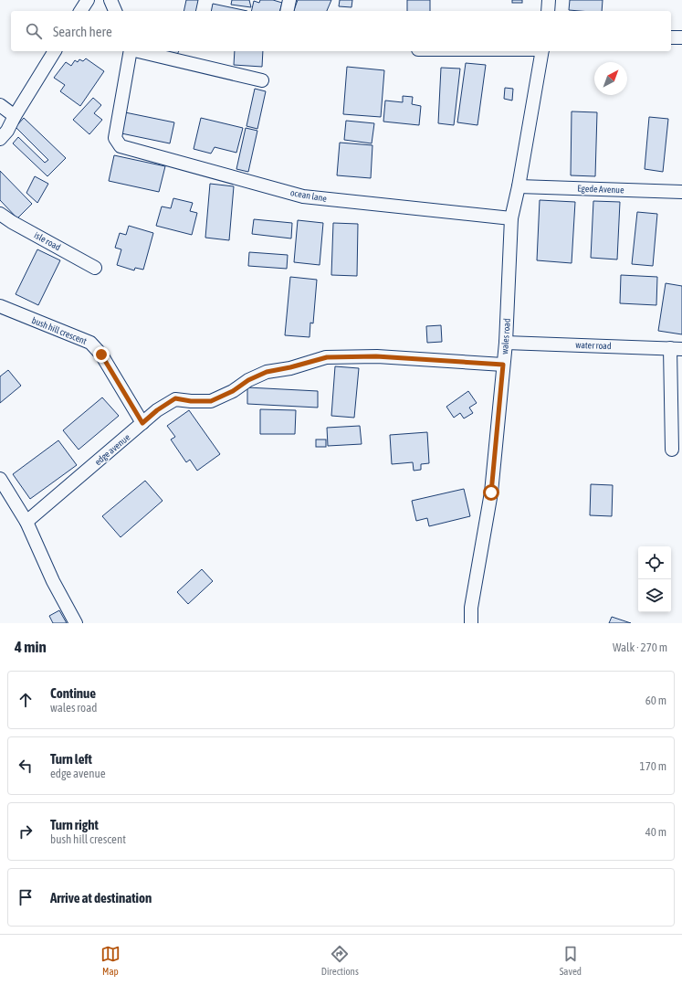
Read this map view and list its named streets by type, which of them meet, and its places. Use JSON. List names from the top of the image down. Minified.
{"streets":{"street":["Egede Avenue","ocean lane","isle road","bush hill crescent","wales road","water road","edge avenue"]},"crossings":[["Egede Avenue","wales road"],["ocean lane","wales road"],["bush hill crescent","edge avenue"],["wales road","water road"],["wales road","edge avenue"]],"north":"top right","page":{"search":"Search here","heading":["4 min","Walk · 270 m"],"list":[["Continue","wales road","60 m"],["Turn left","edge avenue","170 m"],["Turn right","bush hill crescent","40 m"],"Arrive at destination"],"nav":["Map","Directions","Saved"]}}
